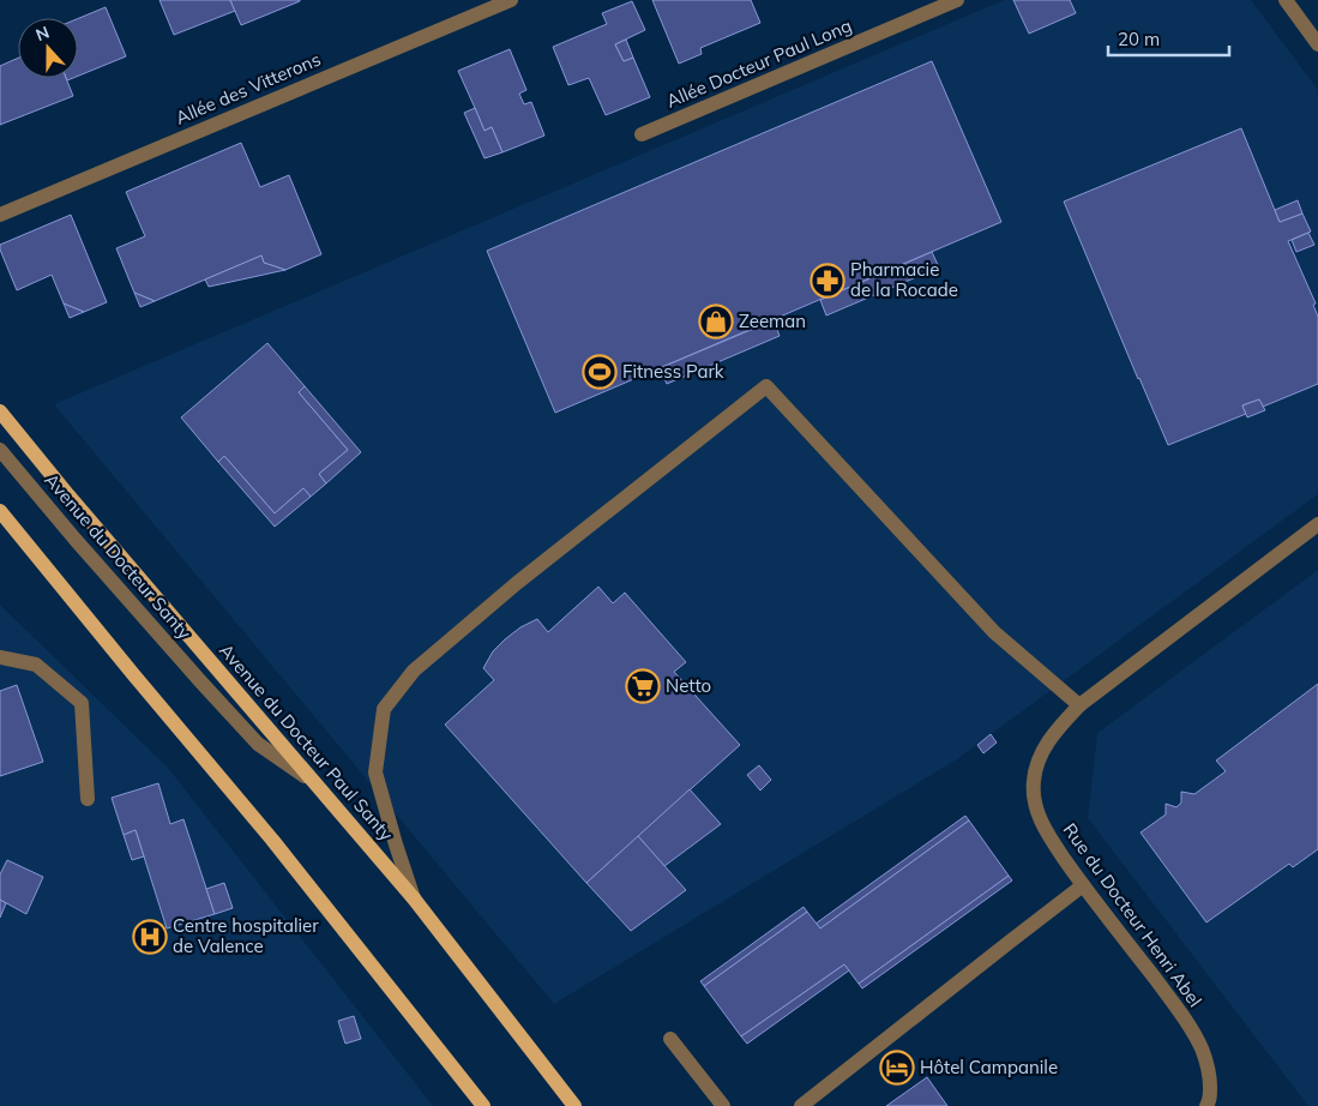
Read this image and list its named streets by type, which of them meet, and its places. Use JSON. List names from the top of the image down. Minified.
{"streets":{"main road":["Avenue du Docteur Paul Santy"],"street":["Allée Docteur Paul Long","Allée des Vitterons","Avenue du Docteur Santy","Rue du Docteur Henri Abel"]},"crossings":[["Avenue du Docteur Santy","Avenue du Docteur Paul Santy"]],"places":{"pharmacy":["Pharmacie de la Rocade"],"shop":["Zeeman"],"sports":["Fitness Park"],"supermarket":["Netto"],"hospital":["Centre hospitalier de Valence"],"hotel":["Hôtel Campanile"]},"scale_bar":"20 m","north":"top"}
